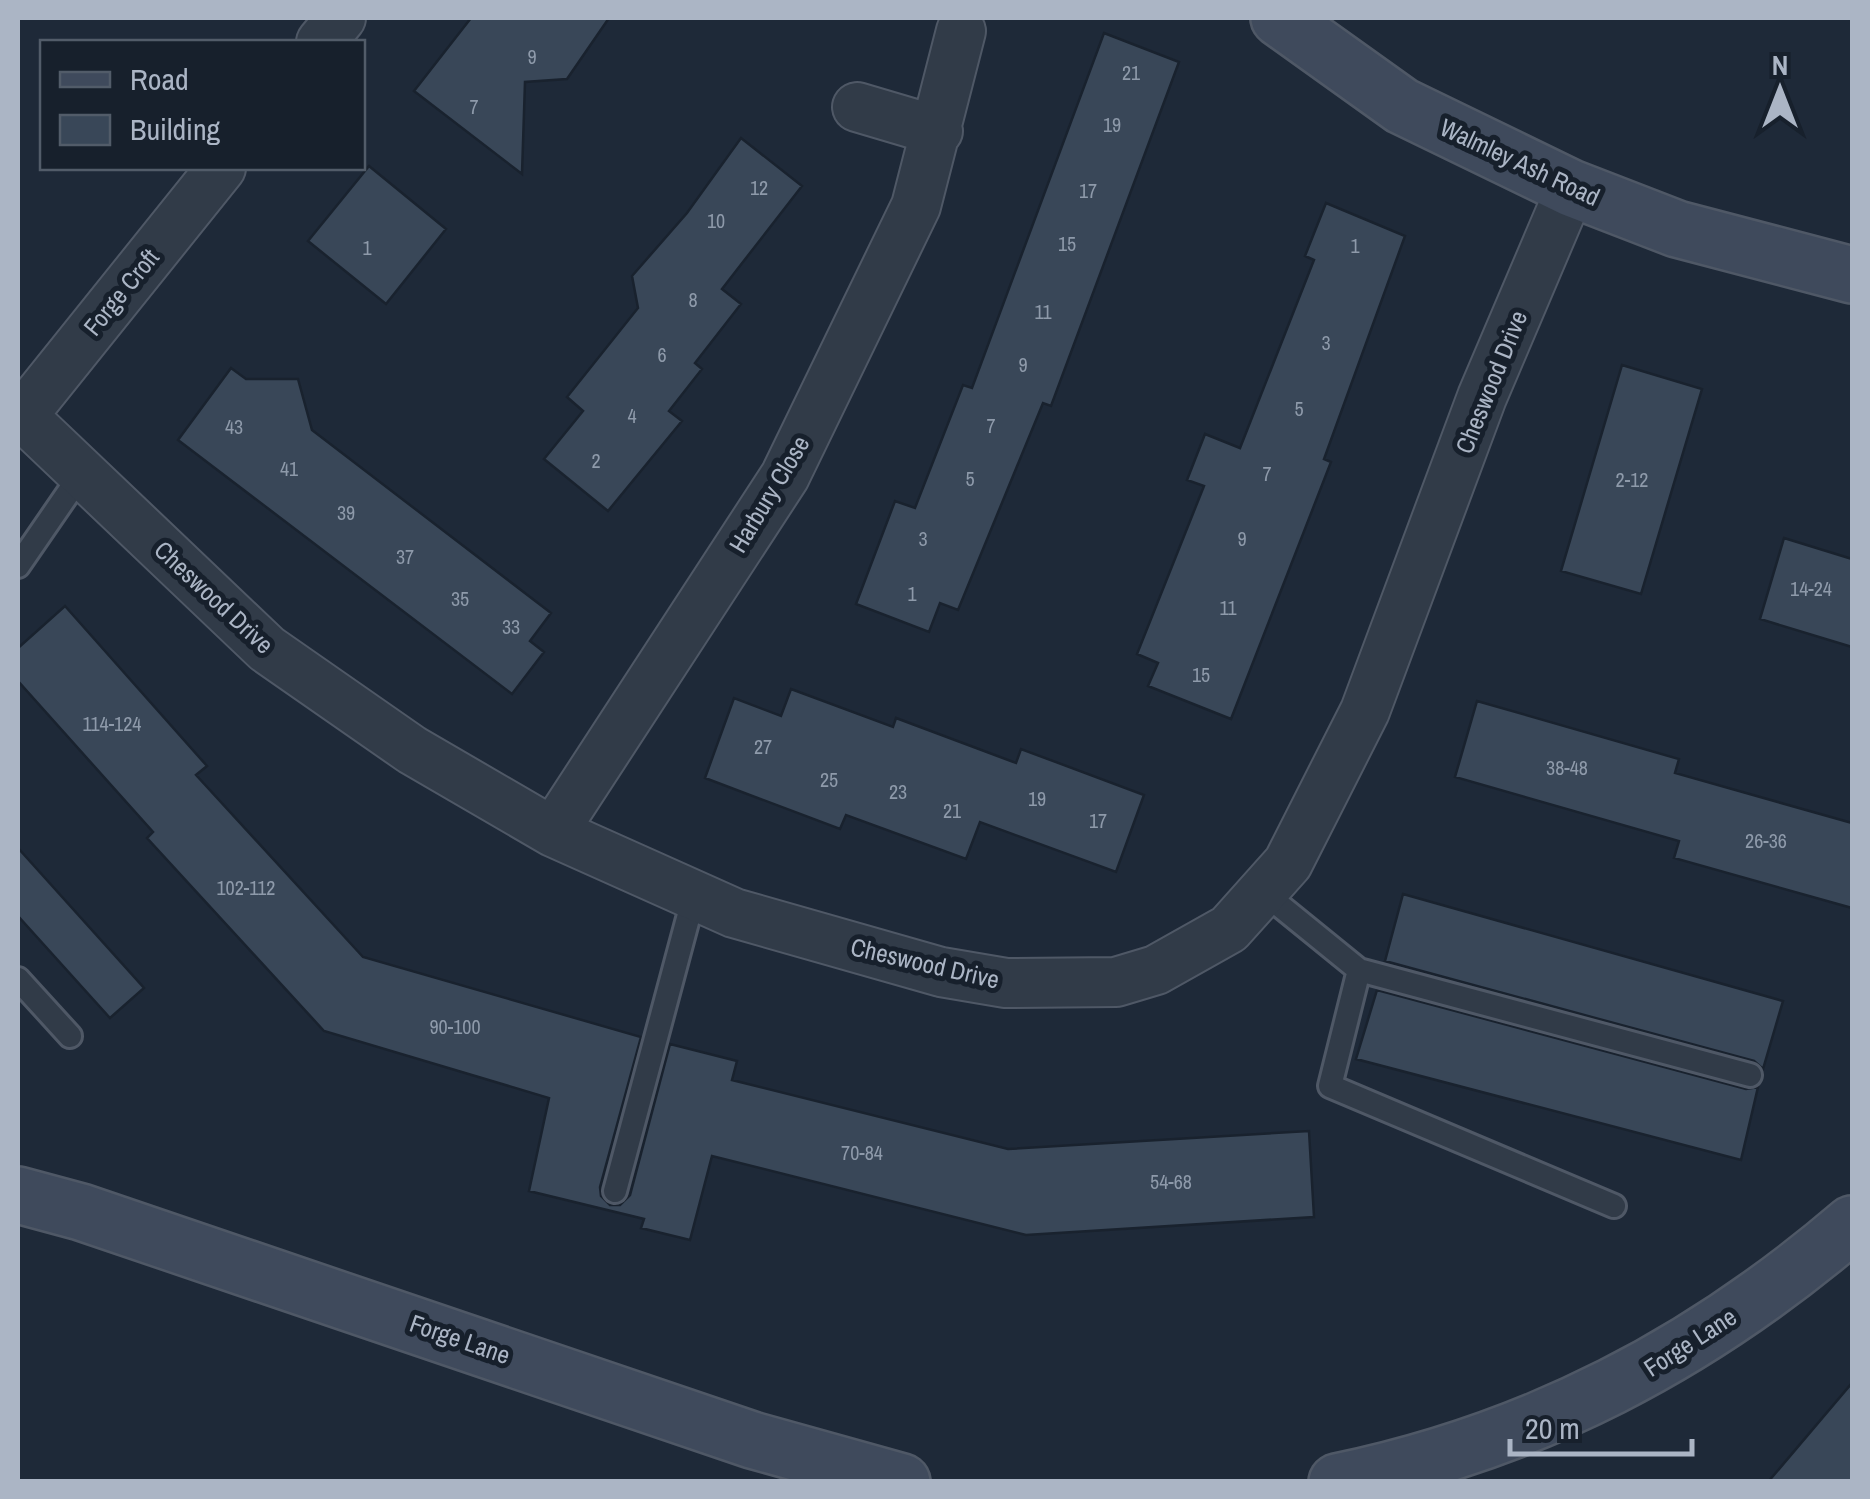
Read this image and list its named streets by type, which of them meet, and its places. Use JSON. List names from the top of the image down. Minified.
{"streets":{"street":["Walmley Ash Road","Forge Croft","Cheswood Drive","Harbury Close","Forge Lane"]},"crossings":[["Walmley Ash Road","Cheswood Drive"],["Forge Croft","Cheswood Drive"],["Cheswood Drive","Harbury Close"]],"house_numbers":["9","21","7","19","12","17","10","15","1","1","8","11","3","6","9","5","4","7","43","2","41","7","5","2-12","39","3","9","37","14-24","1","35","11","33","15","114-124","27","38-48","25","23","19","21","17","26-36","102-112","90-100","70-84","54-68"],"legend":["Road","Building"],"scale_bar":"20 m","north":"top"}
